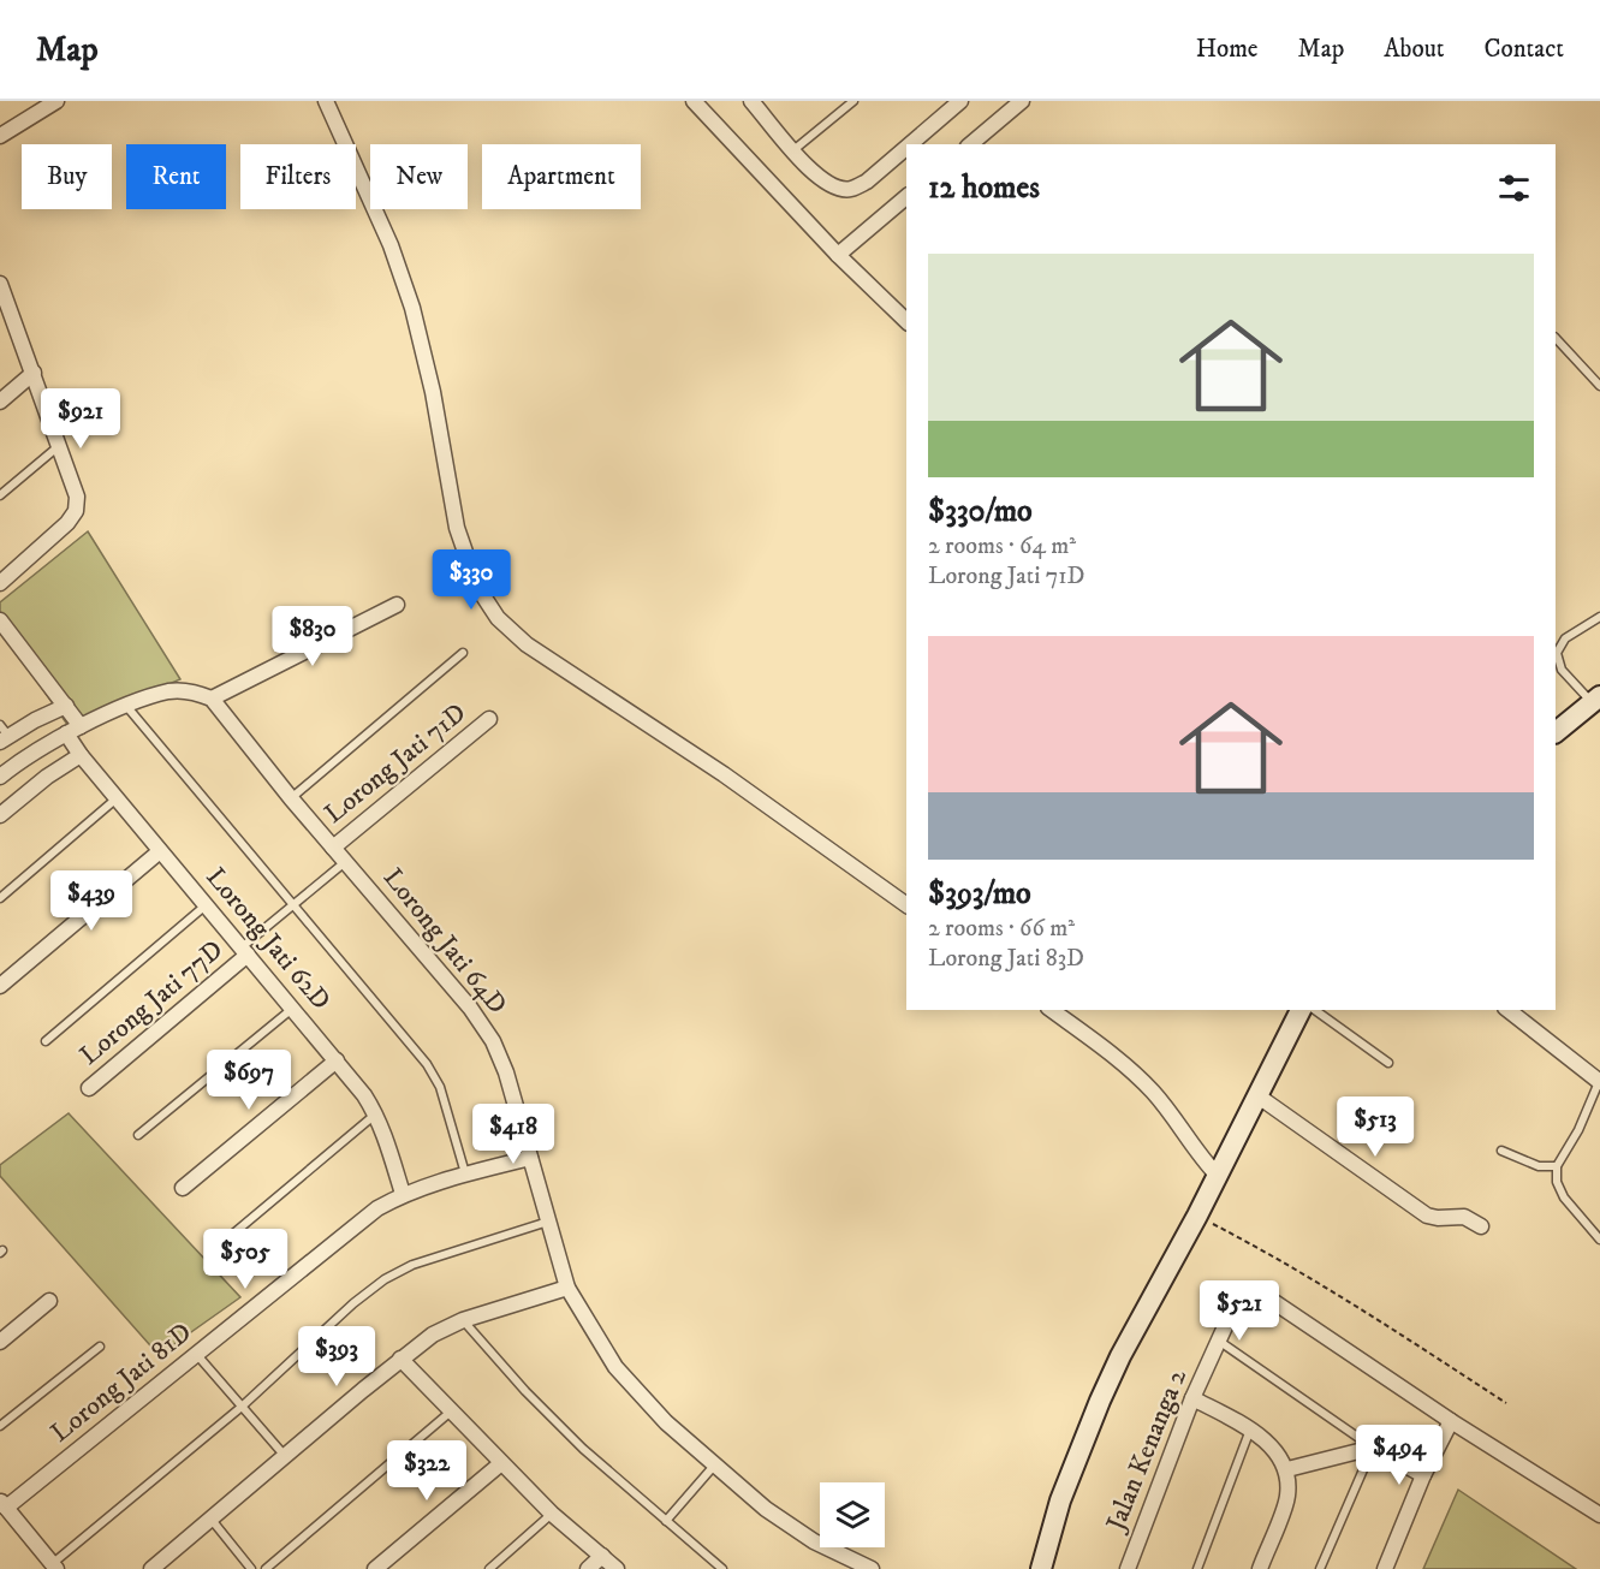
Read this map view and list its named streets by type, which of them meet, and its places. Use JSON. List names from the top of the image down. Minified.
{"streets":{"street":["Lorong Jati 71D","Lorong Jati 62D","Lorong Jati 64D","Lorong Jati 77D","Lorong Jati 81D","Jalan Kenanga 2"]},"crossings":[["Lorong Jati 71D","Lorong Jati 64D"],["Lorong Jati 62D","Lorong Jati 77D"],["Lorong Jati 62D","Lorong Jati 81D"],["Lorong Jati 64D","Lorong Jati 81D"]],"page":{"header":"Map","nav":["Home","Map","About","Contact"],"chip":["Buy","Rent","Filters","New","Apartment"],"heading":"12 homes","list":[{"name":"$330/mo","note":"2 rooms · 64 m² · Lorong Jati 71D"},{"name":"$393/mo","note":"2 rooms · 66 m² · Lorong Jati 83D"}],"price":["$921","$330","$830","$439","$697","$513","$418","$505","$521","$393","$494","$322"]}}
